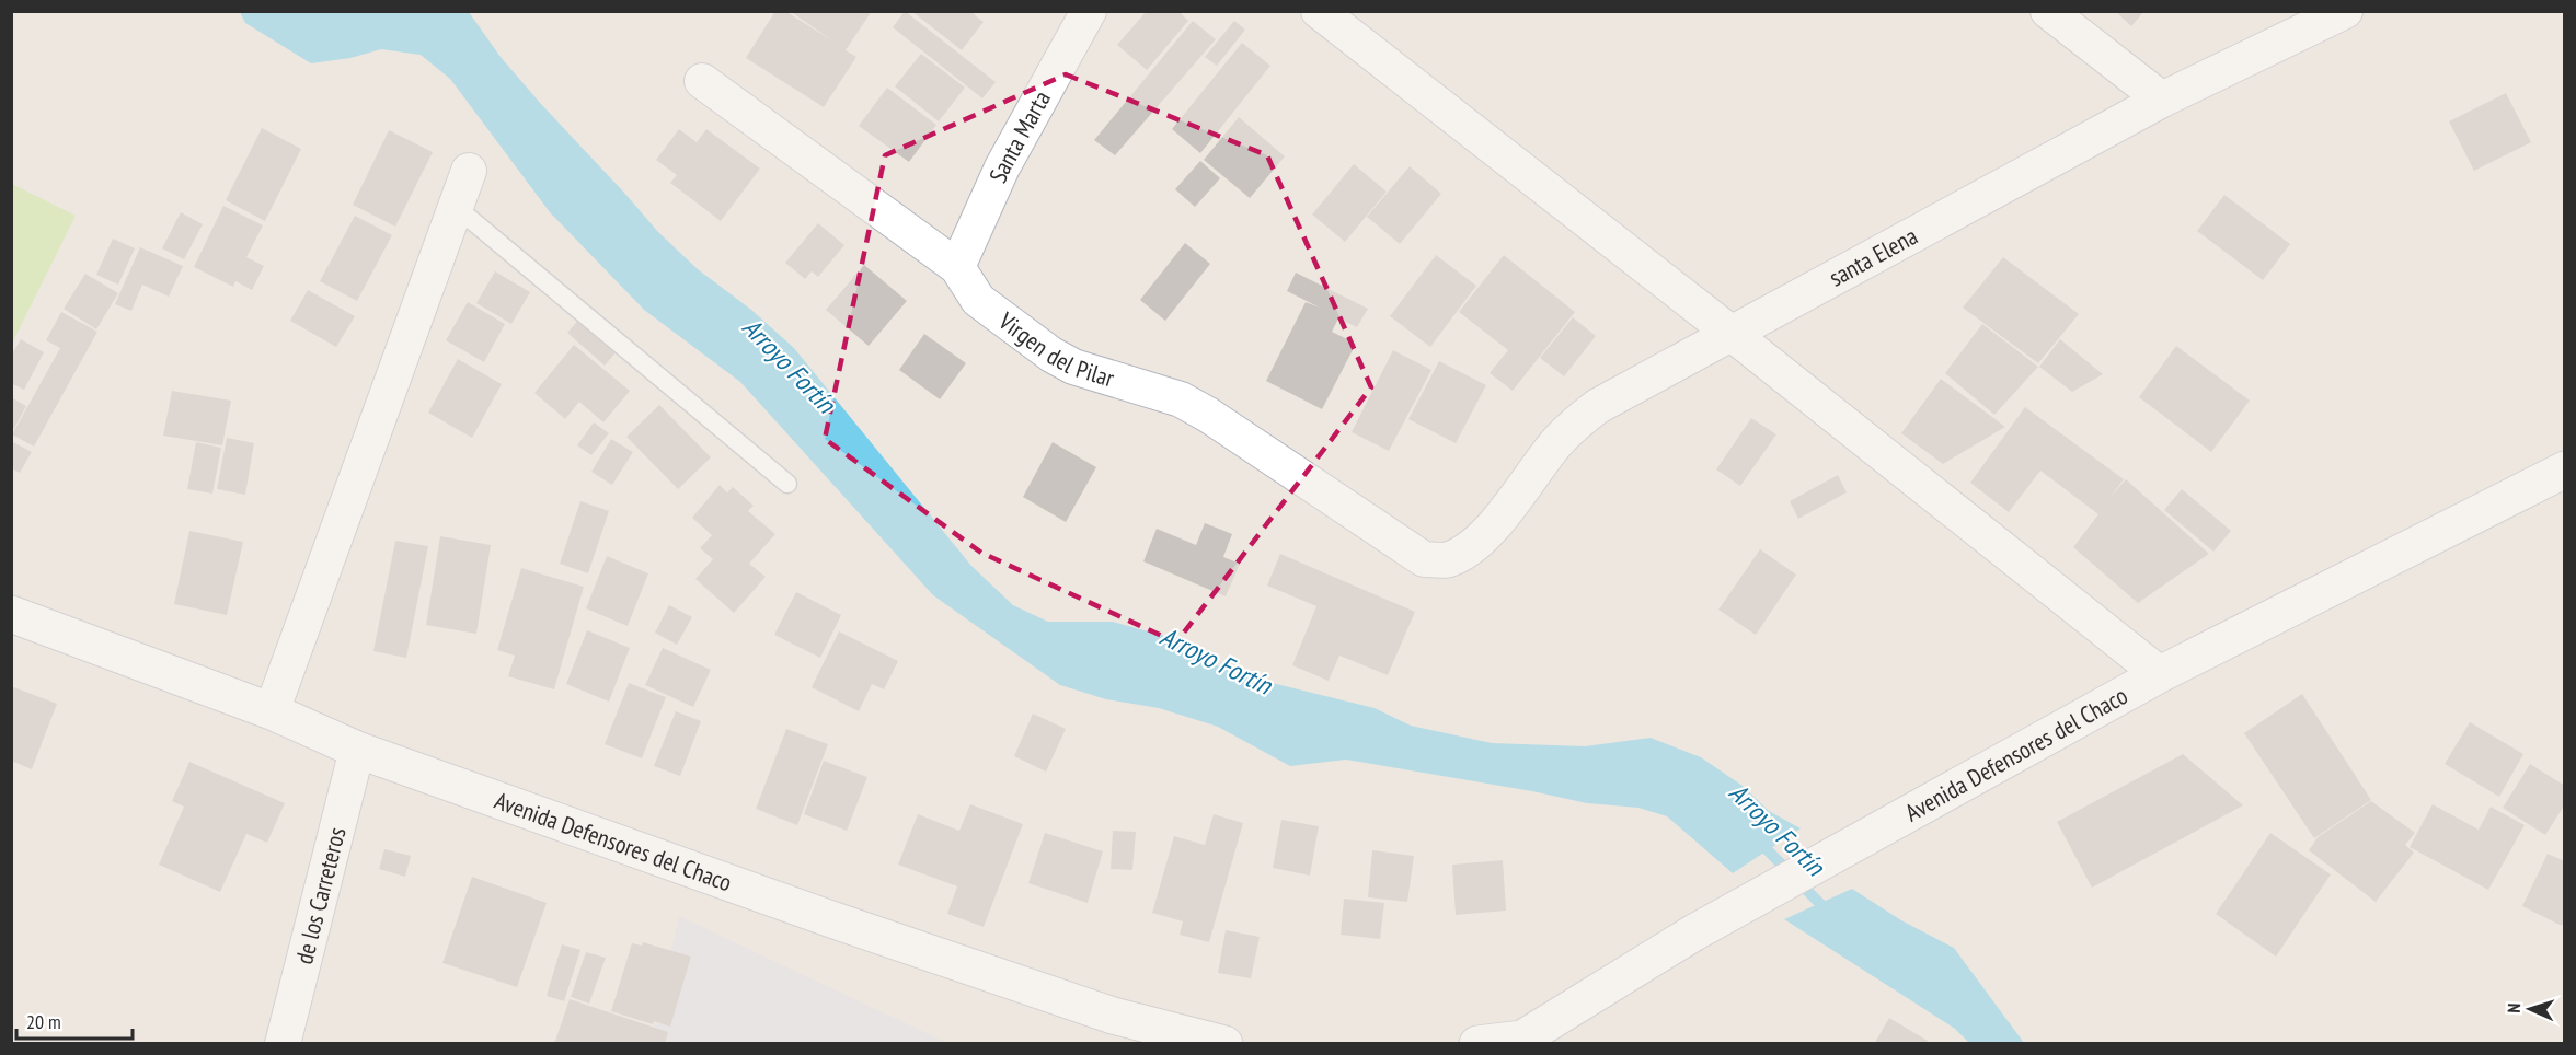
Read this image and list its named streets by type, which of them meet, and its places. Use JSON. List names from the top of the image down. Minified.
{"streets":{"main road":["Avenida Defensores del Chaco"],"street":["Santa Marta","santa Elena","Virgen del Pilar","de los Carreteros"]},"crossings":[["Santa Marta","Virgen del Pilar"],["santa Elena","Virgen del Pilar"],["Avenida Defensores del Chaco","de los Carreteros"]],"water":["Arroyo Fortín"],"scale_bar":"20 m","north":"left"}
